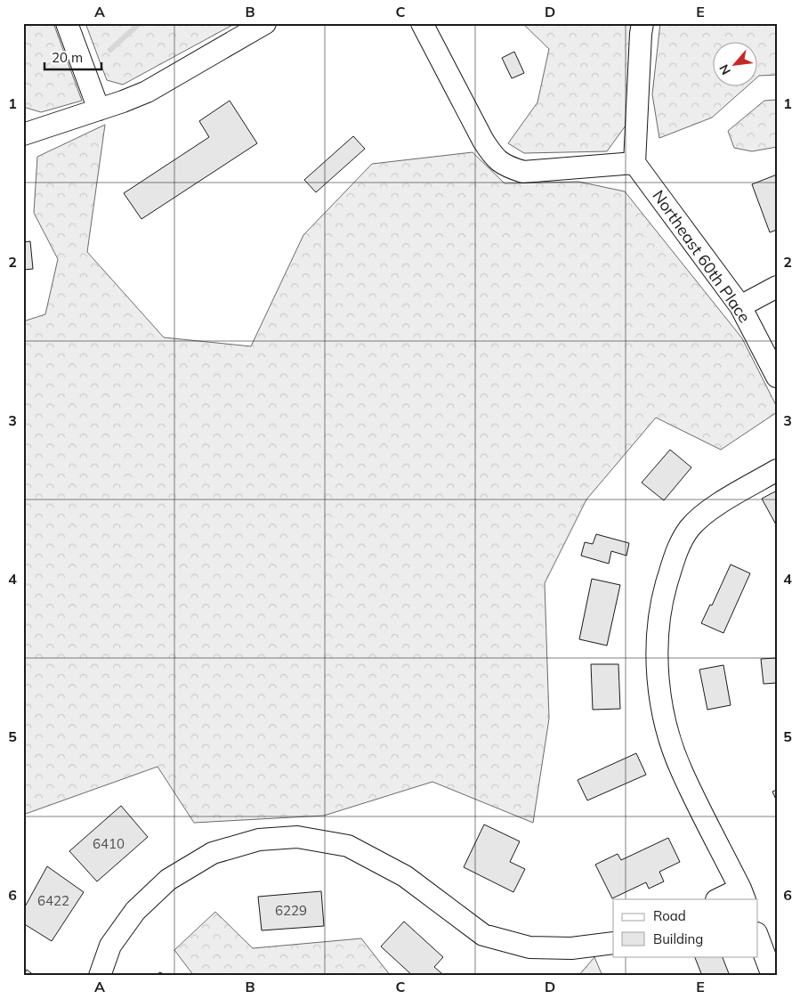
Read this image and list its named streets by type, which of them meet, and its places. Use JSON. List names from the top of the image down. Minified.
{"streets":{"street":["Northeast 60th Place"]},"house_numbers":["6410","6422","6229"],"legend":["Road","Building"],"scale_bar":"20 m","north":"bottom left","grid":{"columns":["A","B","C","D","E"],"rows":["1","2","3","4","5","6"]}}
